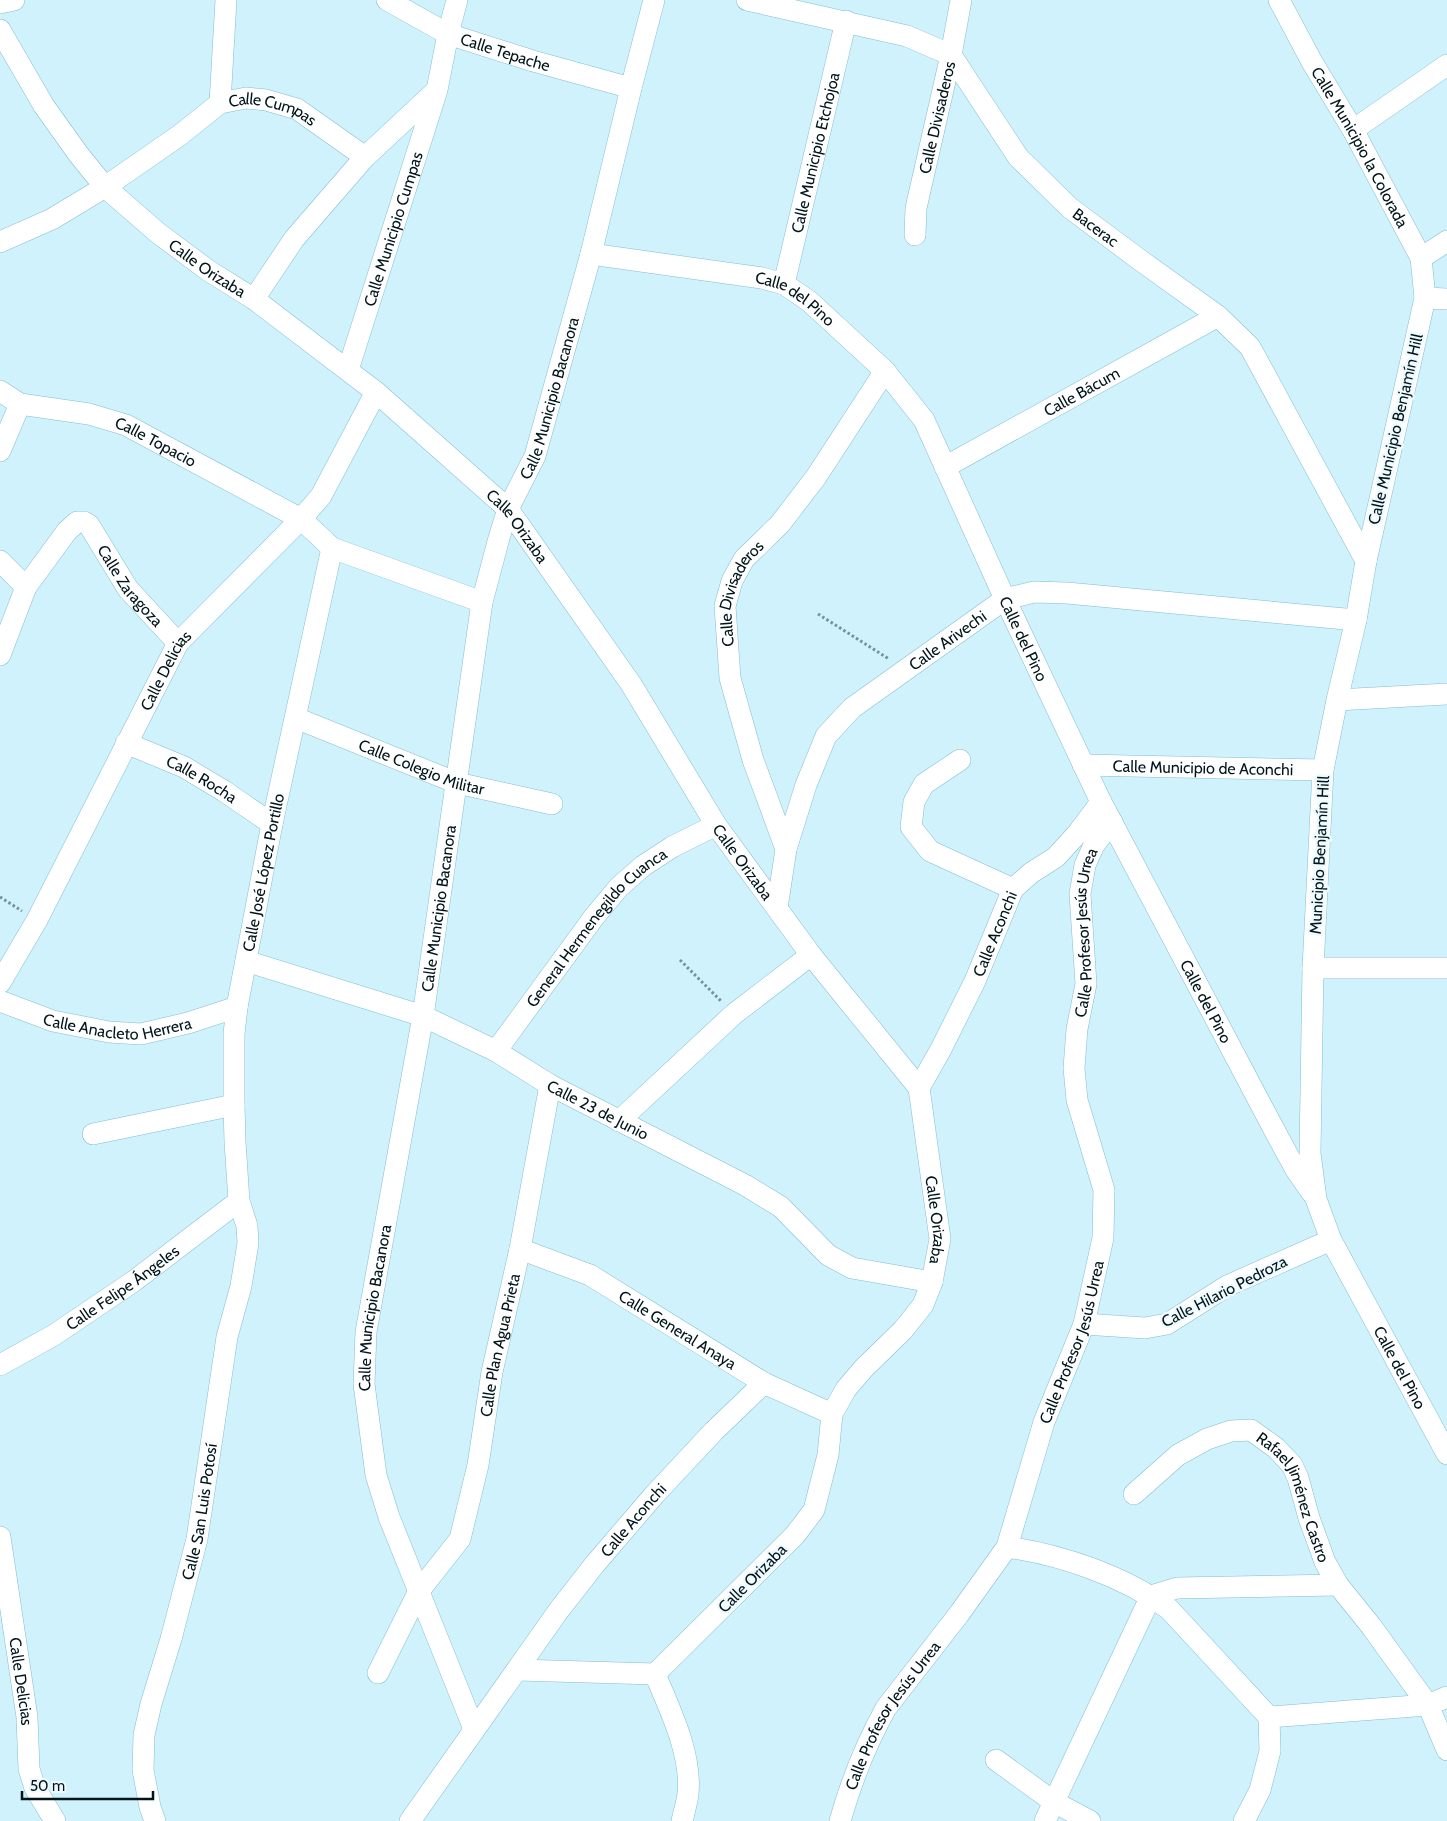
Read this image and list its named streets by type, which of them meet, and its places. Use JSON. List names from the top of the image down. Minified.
{"streets":{"street":["Calle Tepache","Calle Cumpas","Calle Divisaderos","Calle Municipio la Colorada","Calle Municipio Etchojoa","Bacerac","Calle Municipio Cumpas","Calle Orizaba","Calle del Pino","Calle Bácum","Calle Municipio Bacanora","Calle Municipio Benjamín Hill","Calle Topacio","Calle Zaragoza","Calle Arivechi","Calle Delicias","Calle Colegio Militar","Calle Municipio de Aconchi","Calle Rocha","Municipio Benjamín Hill","Calle José López Portillo","General Hermenegildo Cuanca","Calle Aconchi","Calle Profesor Jesús Urrea","Calle Anacleto Herrera","Calle 23 de Junio","Calle Felipe Ángeles","Calle Hilario Pedroza","Calle General Anaya","Calle Plan Agua Prieta","Rafael Jiménez Castro","Calle San Luis Potosí"]},"crossings":[["Calle Tepache","Calle Municipio Cumpas"],["Calle Tepache","Calle Municipio Bacanora"],["Calle Cumpas","Calle Orizaba"],["Calle Divisaderos","Bacerac"],["Calle Divisaderos","Calle del Pino"],["Calle Divisaderos","Calle Arivechi"],["Calle Municipio la Colorada","Calle Municipio Benjamín Hill"],["Calle Municipio Etchojoa","Calle del Pino"],["Bacerac","Calle Bácum"],["Bacerac","Calle Municipio Benjamín Hill"],["Bacerac","Municipio Benjamín Hill"],["Calle Municipio Cumpas","Calle Orizaba"],["Calle Orizaba","Calle Municipio Bacanora"],["Calle Orizaba","Calle Arivechi"],["Calle Orizaba","Calle Delicias"],["Calle Orizaba","General Hermenegildo Cuanca"],["Calle Orizaba","Calle Aconchi"],["Calle Orizaba","Calle 23 de Junio"],["Calle Orizaba","Calle General Anaya"],["Calle del Pino","Calle Bácum"],["Calle del Pino","Calle Municipio Bacanora"],["Calle del Pino","Calle Arivechi"],["Calle del Pino","Calle Municipio de Aconchi"],["Calle del Pino","Municipio Benjamín Hill"],["Calle del Pino","Calle Aconchi"],["Calle del Pino","Calle Profesor Jesús Urrea"],["Calle del Pino","Calle Hilario Pedroza"],["Calle Municipio Bacanora","Calle Colegio Militar"],["Calle Municipio Bacanora","Calle 23 de Junio"],["Calle Municipio Bacanora","Calle Plan Agua Prieta"],["Calle Municipio Benjamín Hill","Municipio Benjamín Hill"],["Calle Topacio","Calle Delicias"],["Calle Topacio","Calle José López Portillo"],["Calle Zaragoza","Calle Delicias"],["Calle Arivechi","Municipio Benjamín Hill"],["Calle Delicias","Calle Rocha"],["Calle Colegio Militar","Calle José López Portillo"],["Calle Municipio de Aconchi","Municipio Benjamín Hill"],["Calle Rocha","Calle José López Portillo"],["Calle José López Portillo","Calle Anacleto Herrera"],["Calle José López Portillo","Calle 23 de Junio"],["Calle José López Portillo","Calle Felipe Ángeles"],["Calle José López Portillo","Calle San Luis Potosí"],["General Hermenegildo Cuanca","Calle 23 de Junio"],["Calle Aconchi","Calle General Anaya"],["Calle Profesor Jesús Urrea","Calle Hilario Pedroza"],["Calle 23 de Junio","Calle Plan Agua Prieta"],["Calle Felipe Ángeles","Calle San Luis Potosí"],["Calle General Anaya","Calle Plan Agua Prieta"]],"scale_bar":"50 m"}
